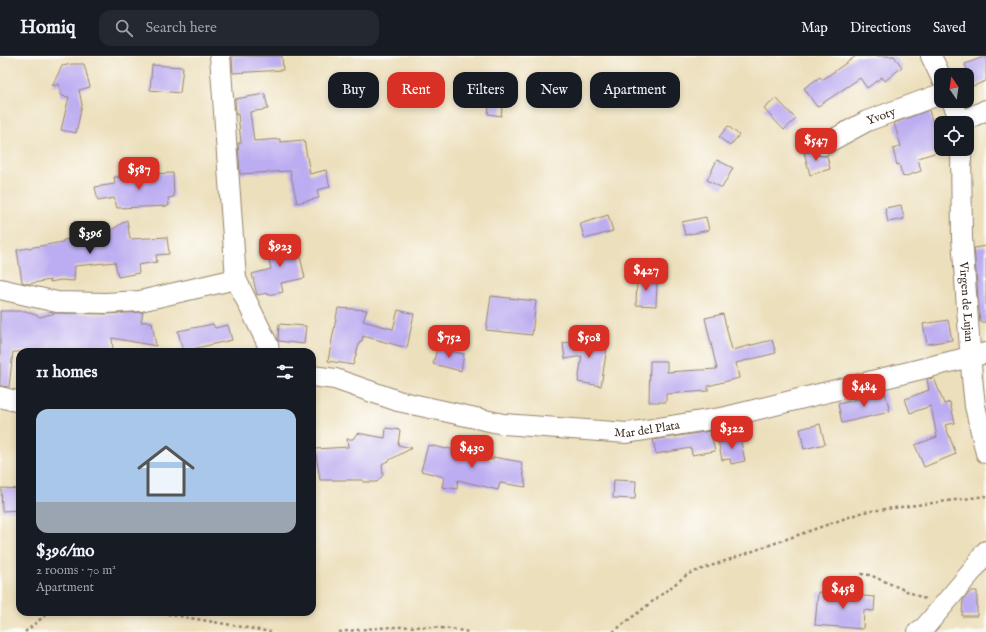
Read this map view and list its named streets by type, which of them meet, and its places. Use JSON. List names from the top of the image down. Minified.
{"streets":{"street":["Yvoty","Virgen de Lujan","Mar del Plata"]},"crossings":[["Virgen de Lujan","Mar del Plata"]],"north":"top","page":{"header":"Homiq","search":"Search here","nav":["Map","Directions","Saved"],"chip":["Buy","Rent","Filters","New","Apartment"],"price":["$547","$587","$396","$923","$427","$752","$508","$484","$322","$430","$458"],"heading":"11 homes","list":[{"name":"$396/mo","note":"2 rooms · 70 m² · Apartment"}]}}
